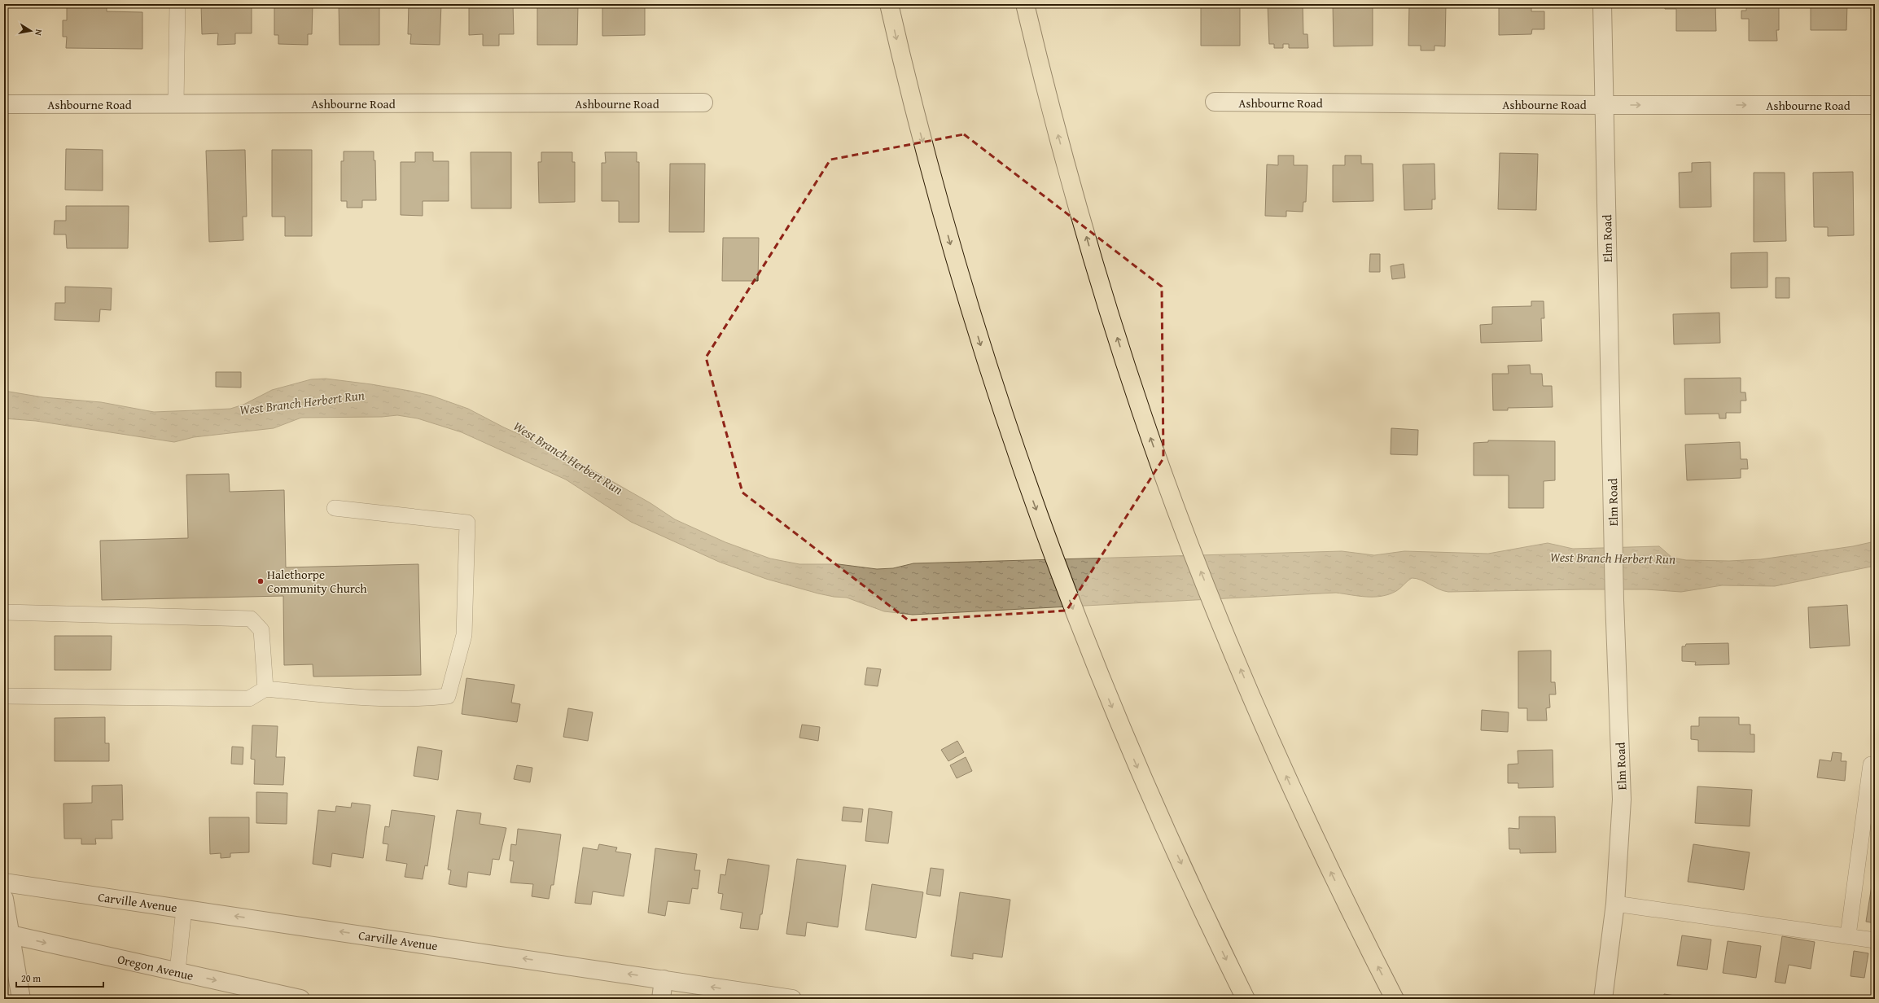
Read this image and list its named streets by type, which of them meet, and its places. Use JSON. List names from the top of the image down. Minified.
{"streets":{"street":["Ashbourne Road","Elm Road","Carville Avenue","Oregon Avenue"]},"crossings":[["Ashbourne Road","Elm Road"]],"one_way":["Carville Avenue","Oregon Avenue"],"water":["West Branch Herbert Run"],"places":["Halethorpe Community Church"],"scale_bar":"20 m","north":"right"}
